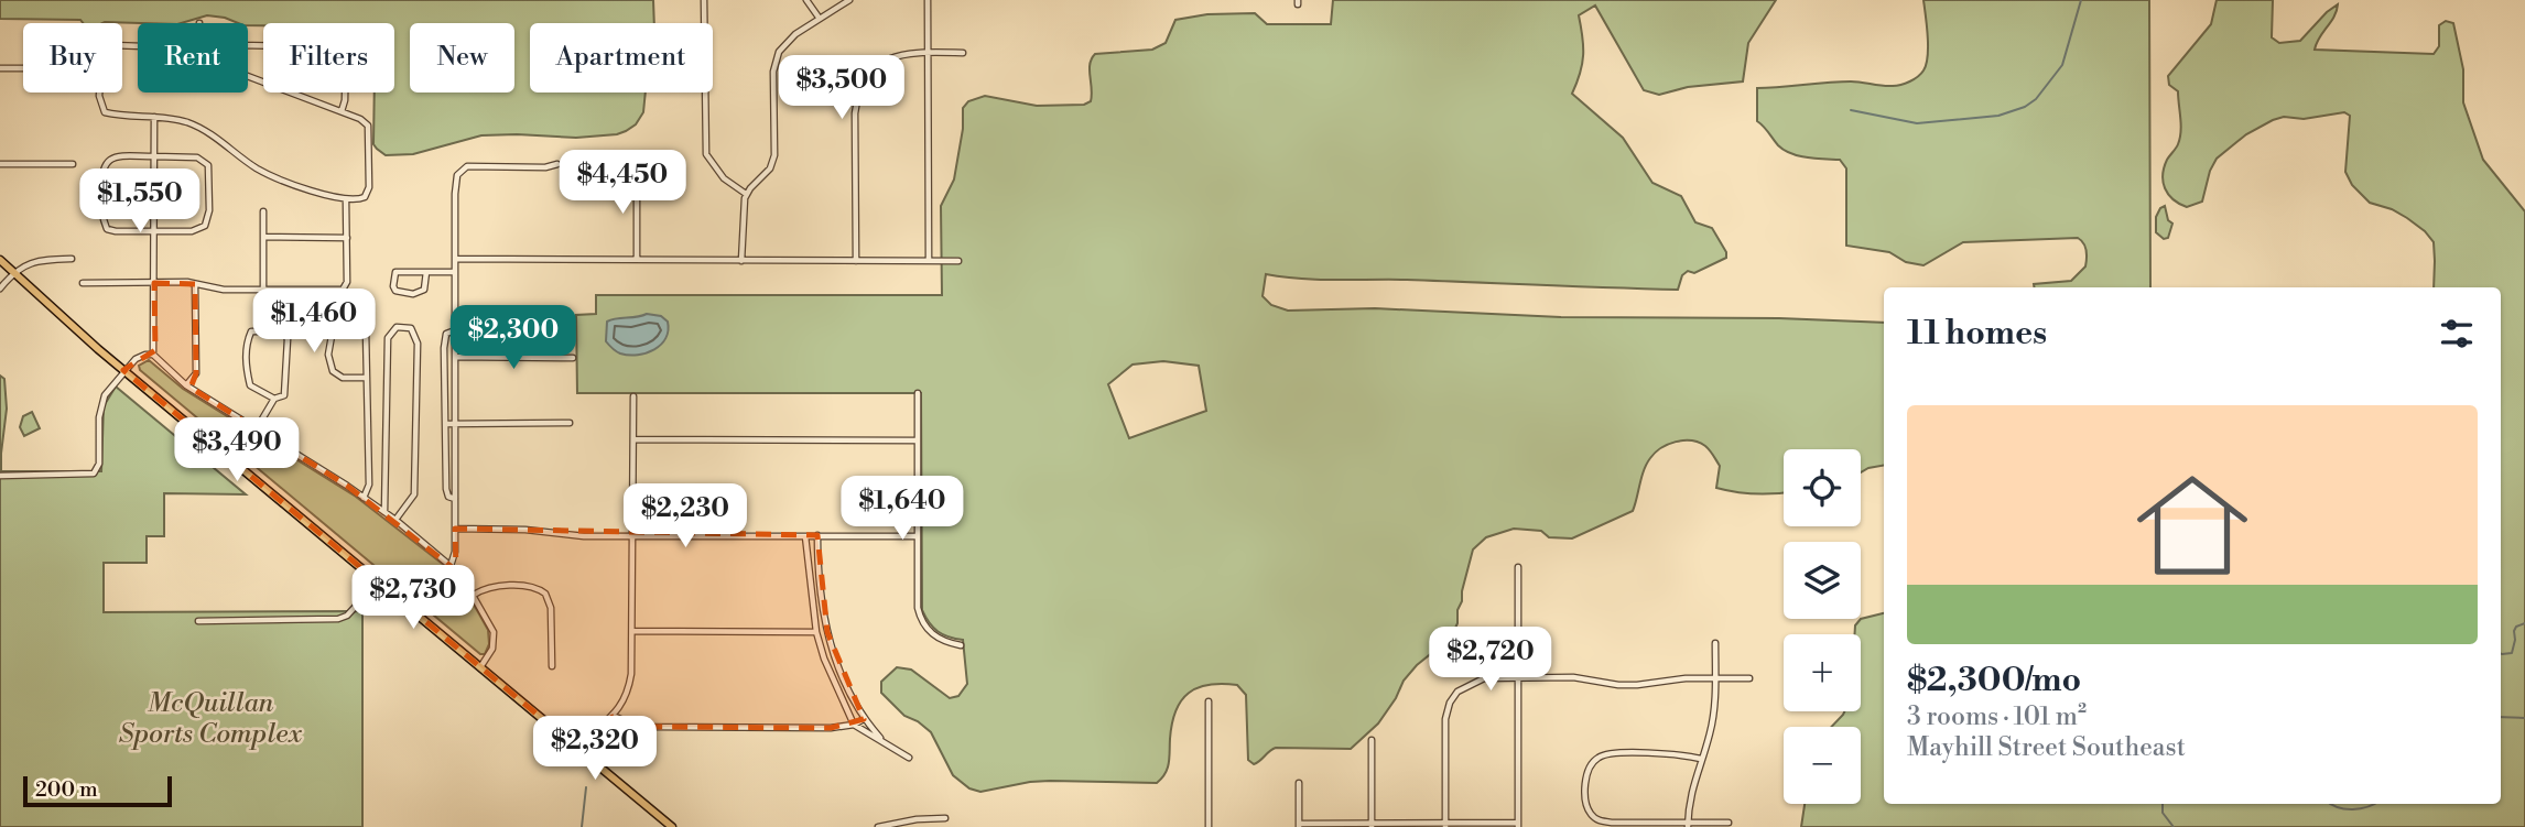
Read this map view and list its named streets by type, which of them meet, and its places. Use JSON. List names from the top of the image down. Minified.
{"parks":["McQuillan Sports Complex"],"scale_bar":"200 m","page":{"chip":["Buy","Rent","Filters","New","Apartment"],"price":["$3,500","$4,450","$1,550","$1,460","$2,300","$3,490","$1,640","$2,230","$2,730","$2,720","$2,320"],"heading":"11 homes","list":[{"name":"$2,300/mo","note":"3 rooms · 101 m² · Mayhill Street Southeast"}],"map_buttons":["+","−"],"scale":"200 m"}}
